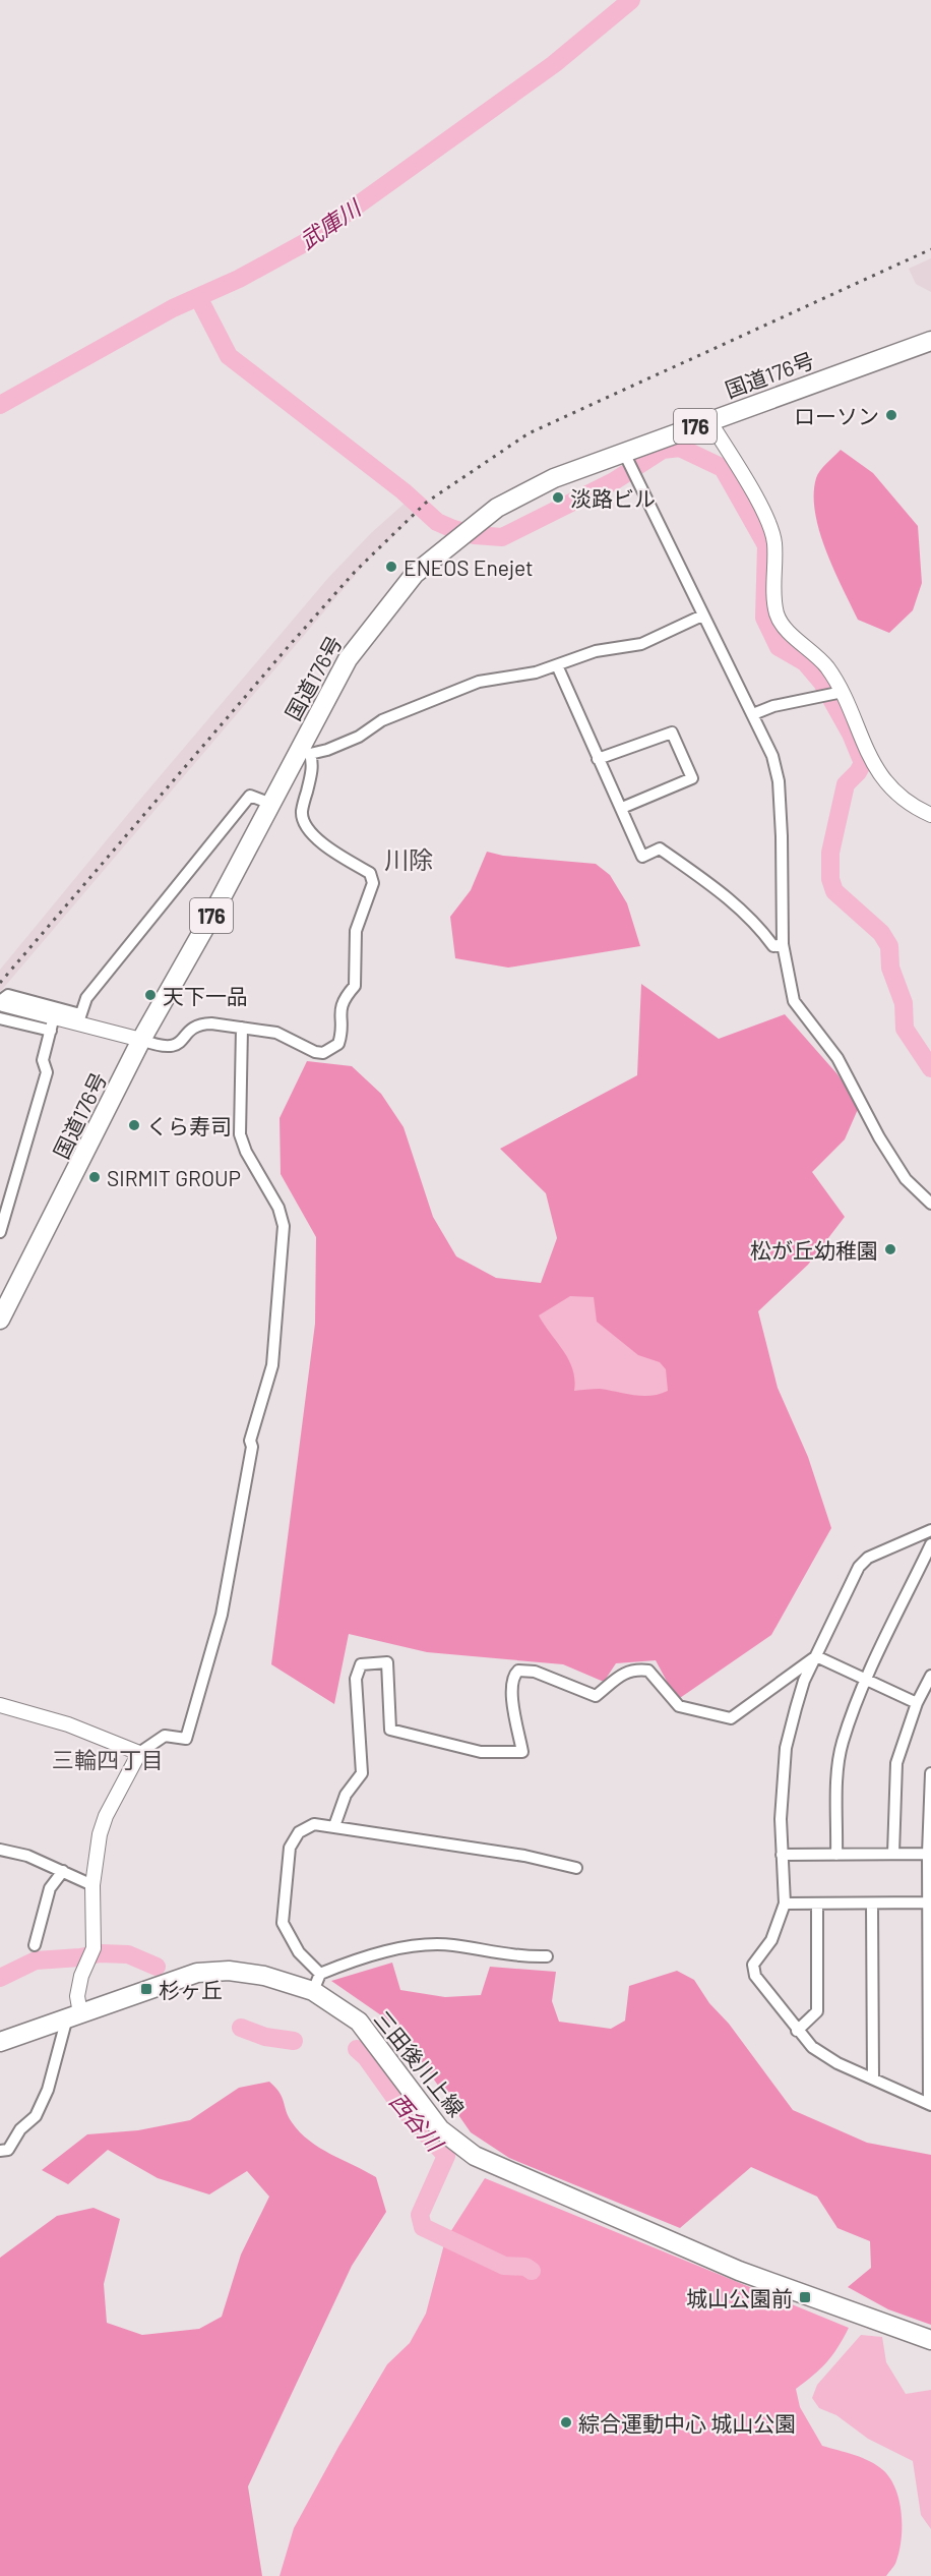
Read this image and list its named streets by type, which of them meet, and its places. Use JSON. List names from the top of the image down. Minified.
{"streets":{"main road":["国道176号","176","三田後川上線"]},"districts":["川除","三輪四丁目"],"water":["武庫川","西谷川"],"places":{"other":["ローソン","淡路ビル","ENEOS Enejet","天下一品","くら寿司","SIRMIT GROUP","松が丘幼稚園","綜合運動中心 城山公園"],"transit":["杉ヶ丘","城山公園前"]}}
